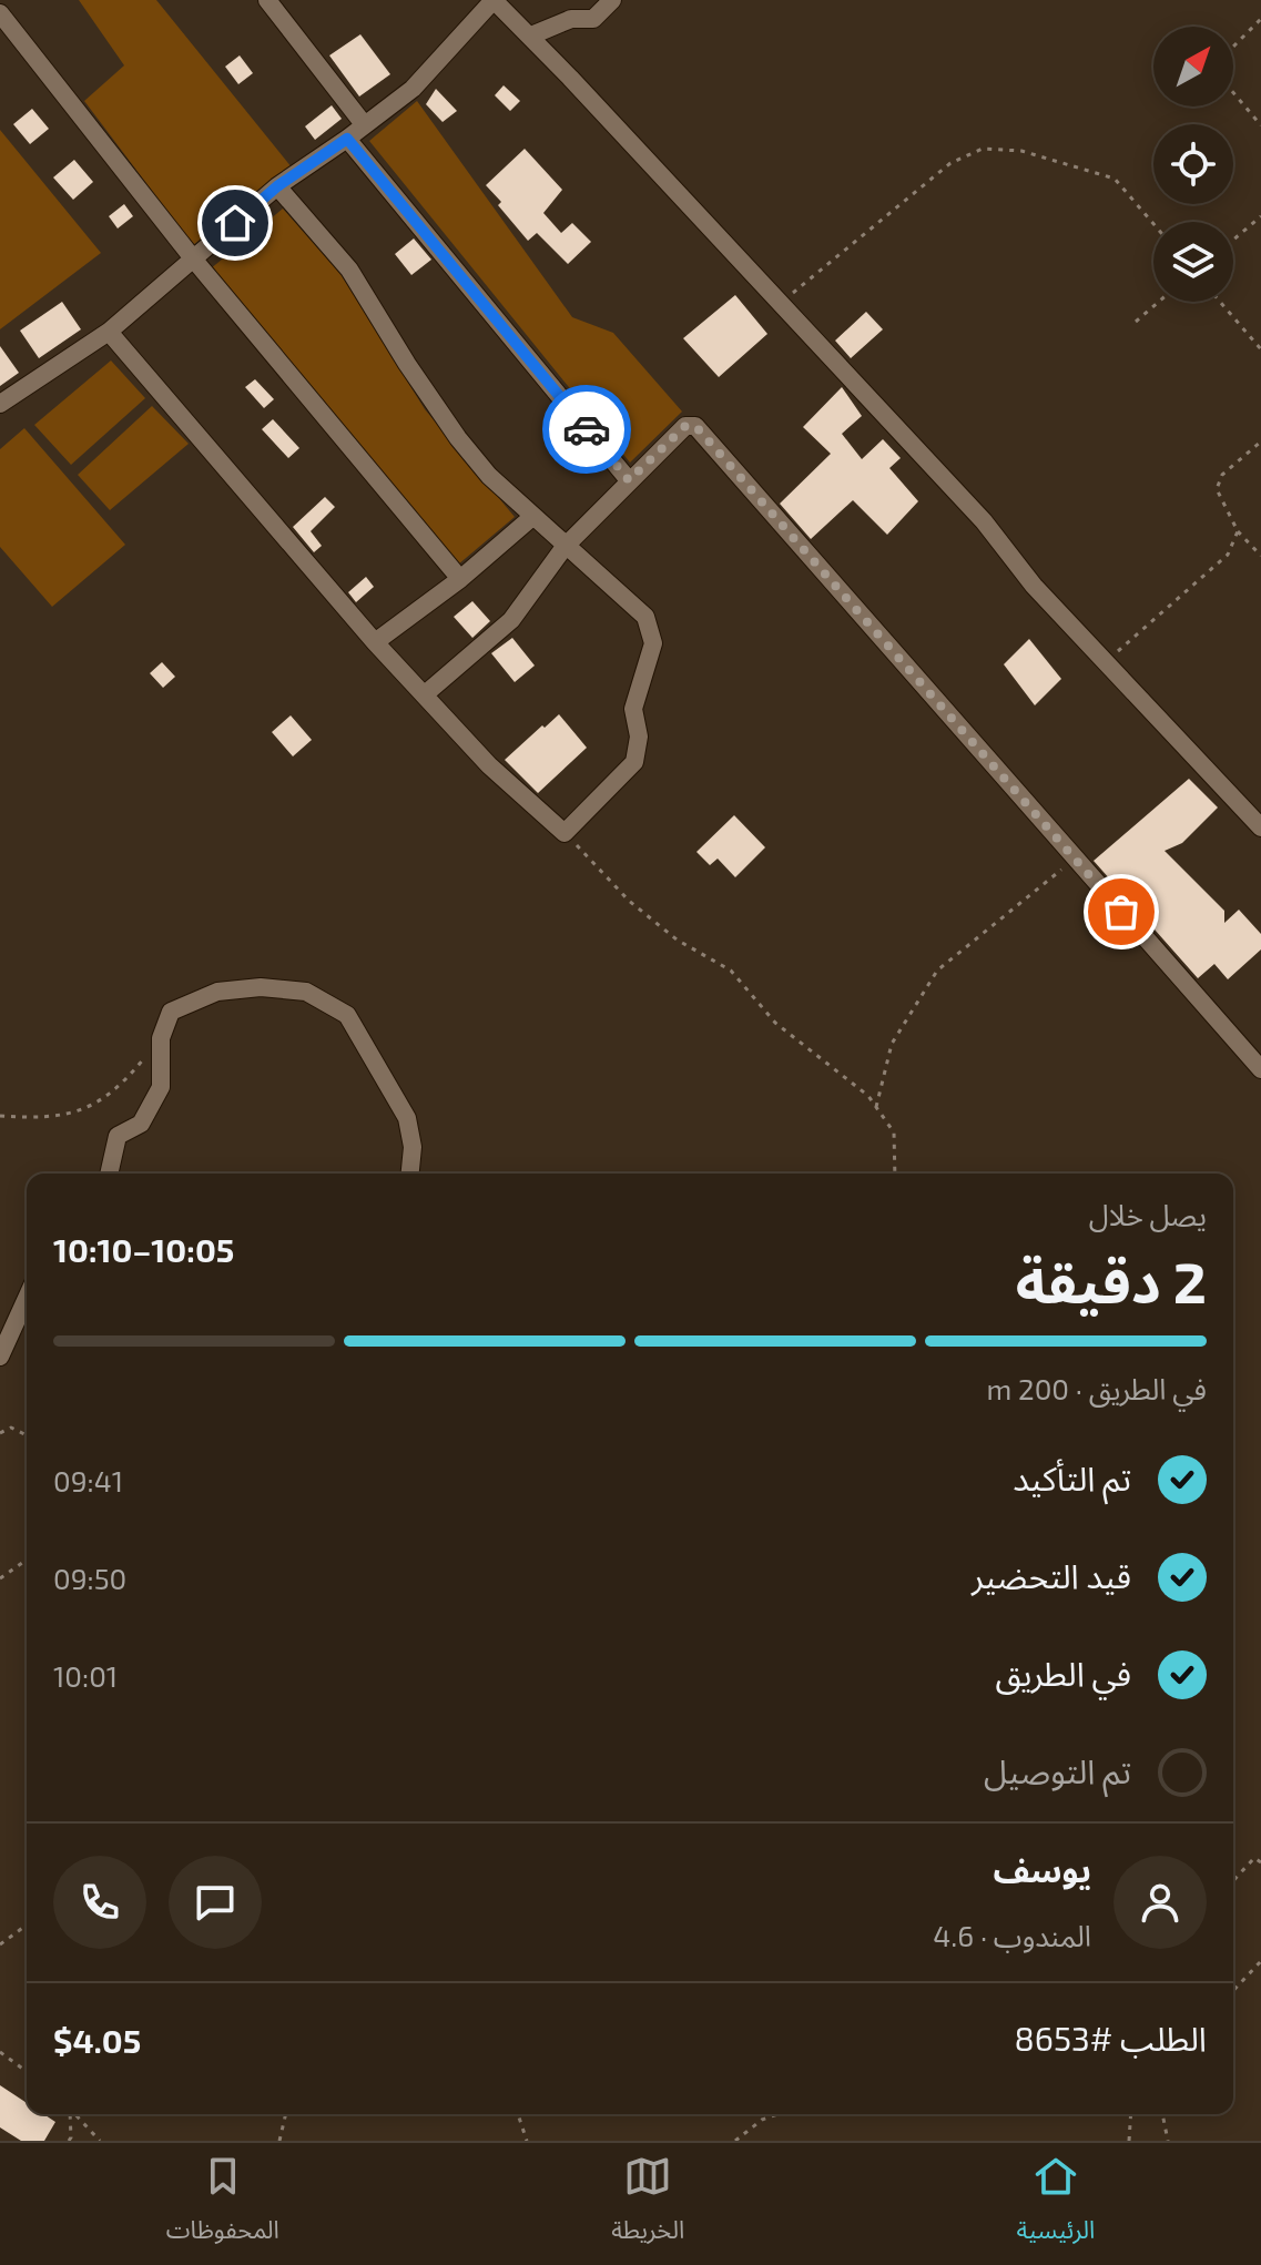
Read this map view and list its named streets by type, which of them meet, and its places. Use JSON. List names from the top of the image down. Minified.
{"north":"top right","page":{"heading":["2 دقيقة","يصل خلال","10:05–10:10"],"panel":["يوسف","المندوب · 4.6","الطلب #8653","$4.05"],"bar":"في الطريق · 200 m","list":[["تم التأكيد","09:41"],["قيد التحضير","09:50"],["في الطريق","10:01"],"تم التوصيل"],"tabs":["الرئيسية","الخريطة","المحفوظات"]}}
